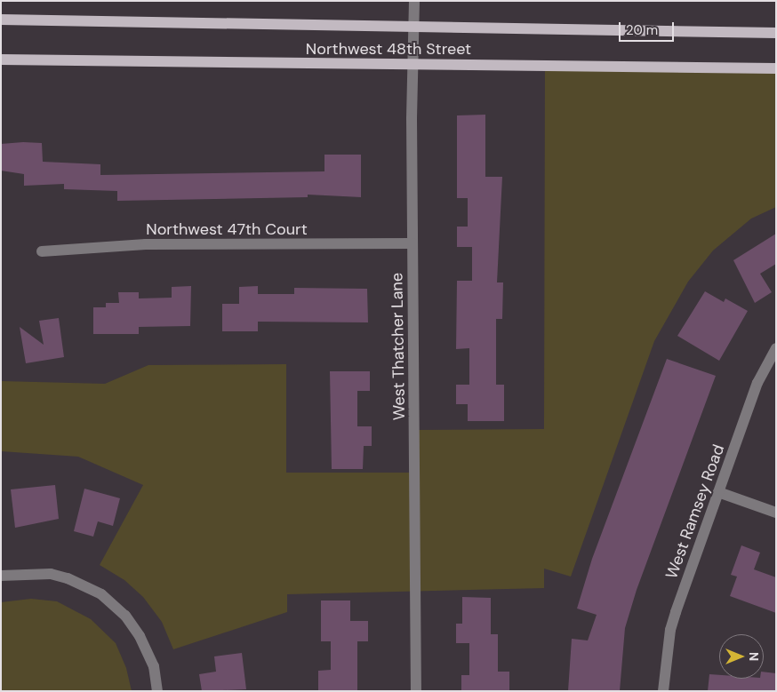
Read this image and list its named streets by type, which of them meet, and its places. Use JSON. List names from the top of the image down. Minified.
{"streets":{"main road":["Northwest 48th Street"],"street":["Northwest 47th Court","West Thatcher Lane","West Ramsey Road"]},"crossings":[["Northwest 48th Street","West Thatcher Lane"],["Northwest 47th Court","West Thatcher Lane"]],"scale_bar":"20 m","north":"right"}
